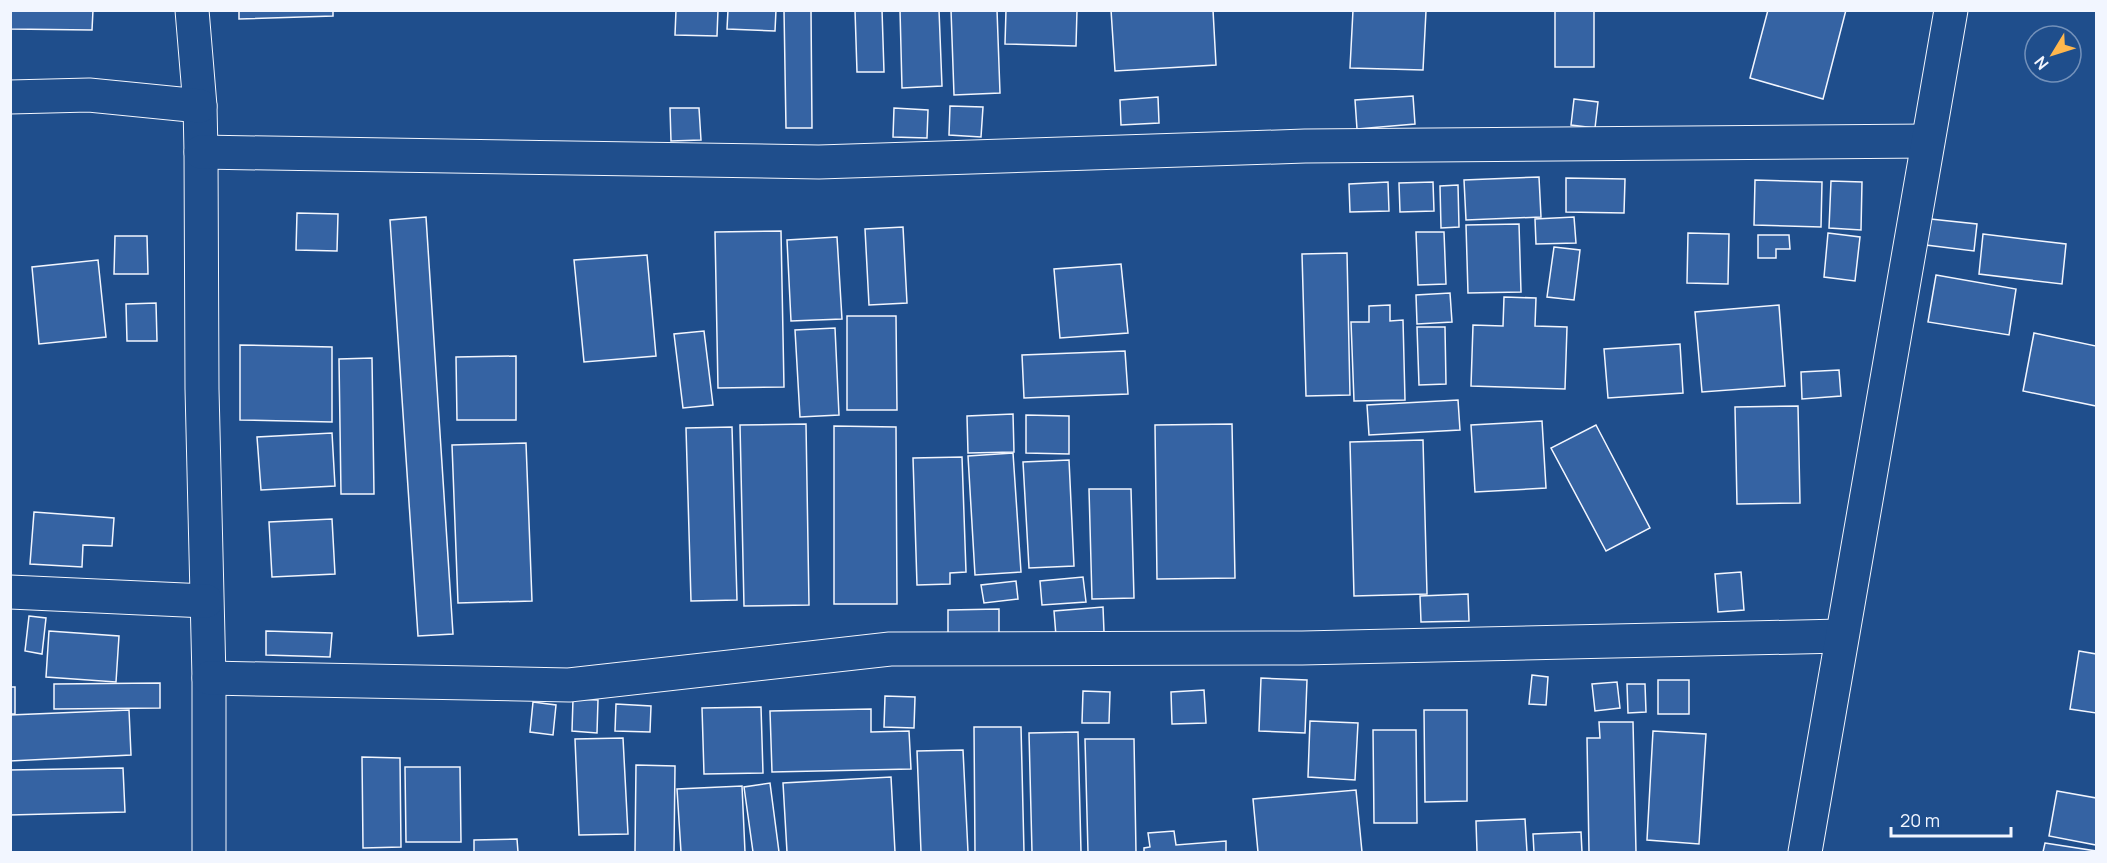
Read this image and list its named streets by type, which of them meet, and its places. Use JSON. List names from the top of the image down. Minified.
{"scale_bar":"20 m","north":"bottom left"}
